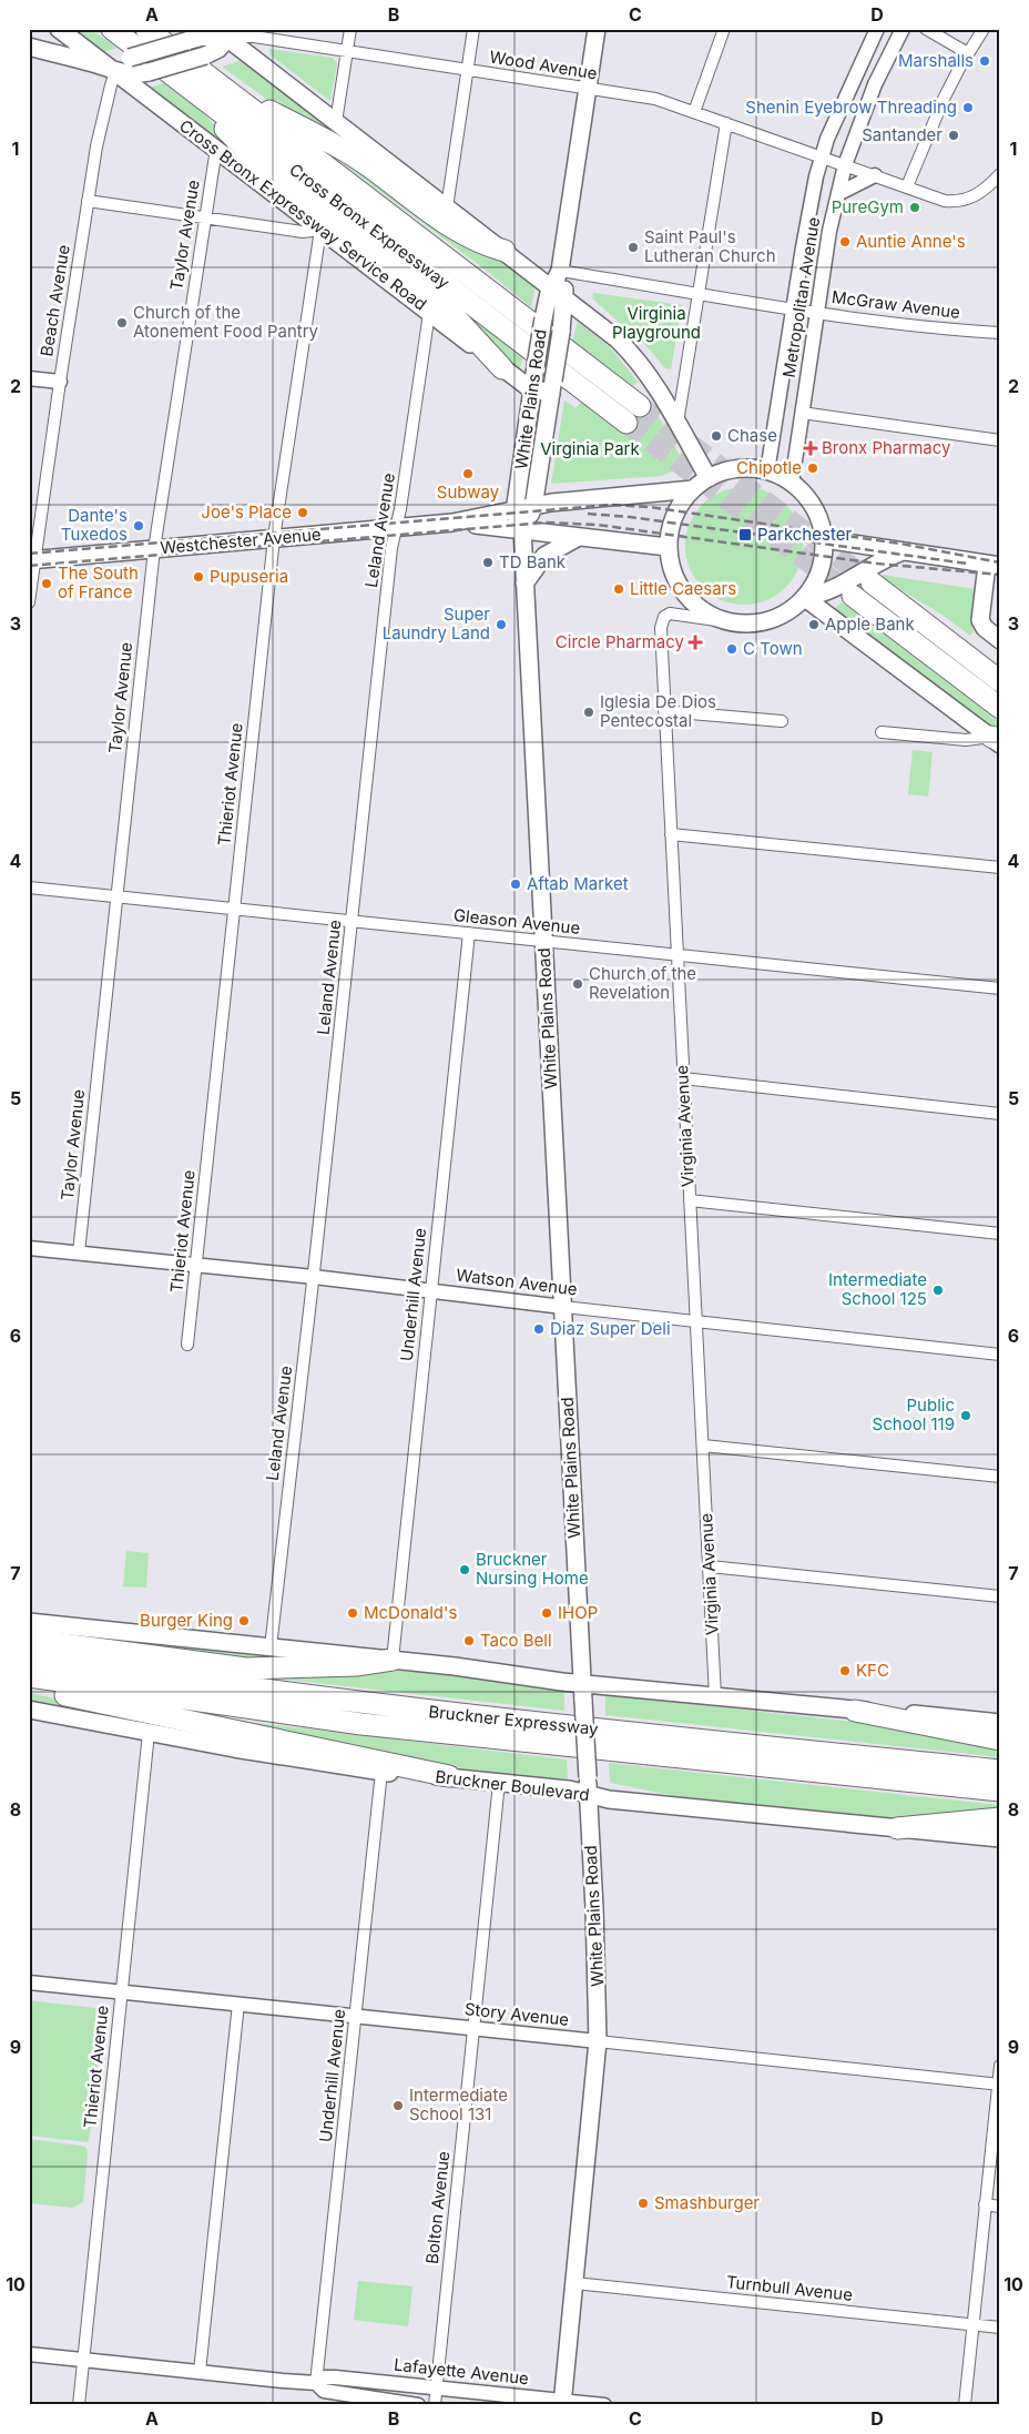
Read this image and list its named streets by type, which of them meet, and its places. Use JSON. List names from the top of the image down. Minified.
{"streets":{"highway":["Cross Bronx Expressway","Bruckner Expressway"],"main road":["Cross Bronx Expressway Service Road","White Plains Road","Westchester Avenue","Bruckner Boulevard"],"street":["Wood Avenue","Taylor Avenue","Metropolitan Avenue","Beach Avenue","McGraw Avenue","Leland Avenue","Thieriot Avenue","Gleason Avenue","Virginia Avenue","Watson Avenue","Underhill Avenue","Story Avenue","Bolton Avenue","Turnbull Avenue","Lafayette Avenue"]},"crossings":[["Wood Avenue","Metropolitan Avenue"],["Wood Avenue","White Plains Road"],["Cross Bronx Expressway Service Road","Taylor Avenue"],["Cross Bronx Expressway Service Road","Beach Avenue"],["Cross Bronx Expressway Service Road","White Plains Road"],["Cross Bronx Expressway Service Road","Leland Avenue"],["Cross Bronx Expressway Service Road","Thieriot Avenue"],["Taylor Avenue","Westchester Avenue"],["Taylor Avenue","Gleason Avenue"],["Taylor Avenue","Watson Avenue"],["Metropolitan Avenue","McGraw Avenue"],["Metropolitan Avenue","Westchester Avenue"],["Metropolitan Avenue","Virginia Avenue"],["Beach Avenue","Westchester Avenue"],["McGraw Avenue","White Plains Road"],["White Plains Road","Westchester Avenue"],["White Plains Road","Gleason Avenue"],["White Plains Road","Watson Avenue"],["White Plains Road","Bruckner Boulevard"],["White Plains Road","Story Avenue"],["White Plains Road","Turnbull Avenue"],["White Plains Road","Lafayette Avenue"],["Leland Avenue","Westchester Avenue"],["Leland Avenue","Gleason Avenue"],["Leland Avenue","Watson Avenue"],["Westchester Avenue","Thieriot Avenue"],["Westchester Avenue","Virginia Avenue"],["Thieriot Avenue","Gleason Avenue"],["Thieriot Avenue","Watson Avenue"],["Thieriot Avenue","Bruckner Boulevard"],["Thieriot Avenue","Story Avenue"],["Thieriot Avenue","Lafayette Avenue"],["Gleason Avenue","Virginia Avenue"],["Gleason Avenue","Underhill Avenue"],["Virginia Avenue","Watson Avenue"],["Watson Avenue","Underhill Avenue"],["Underhill Avenue","Bruckner Boulevard"],["Underhill Avenue","Story Avenue"],["Underhill Avenue","Lafayette Avenue"],["Bruckner Boulevard","Bolton Avenue"],["Story Avenue","Bolton Avenue"],["Bolton Avenue","Lafayette Avenue"]],"parks":["Virginia Playground","Virginia Park"],"places":{"other":["Marshalls","Shenin Eyebrow Threading","Santander","PureGym","Auntie Anne's","Saint Paul's Lutheran Church","Church of the Atonement Food Pantry","Chase","Chipotle","Subway","Joe's Place","Dante's Tuxedos","TD Bank","Pupuseria","The South of France","Little Caesars","Super Laundry Land","Apple Bank","C Town","Iglesia De Dios Pentecostal","Aftab Market","Church of the Revelation","Intermediate School 125","Diaz Super Deli","Public School 119","Bruckner Nursing Home","McDonald's","IHOP","Burger King","Taco Bell","KFC","Intermediate School 131","Smashburger"],"health":["Bronx Pharmacy","Circle Pharmacy"],"transit":["Parkchester"]},"grid":{"columns":["A","B","C","D"],"rows":["1","2","3","4","5","6","7","8","9","10"]}}
